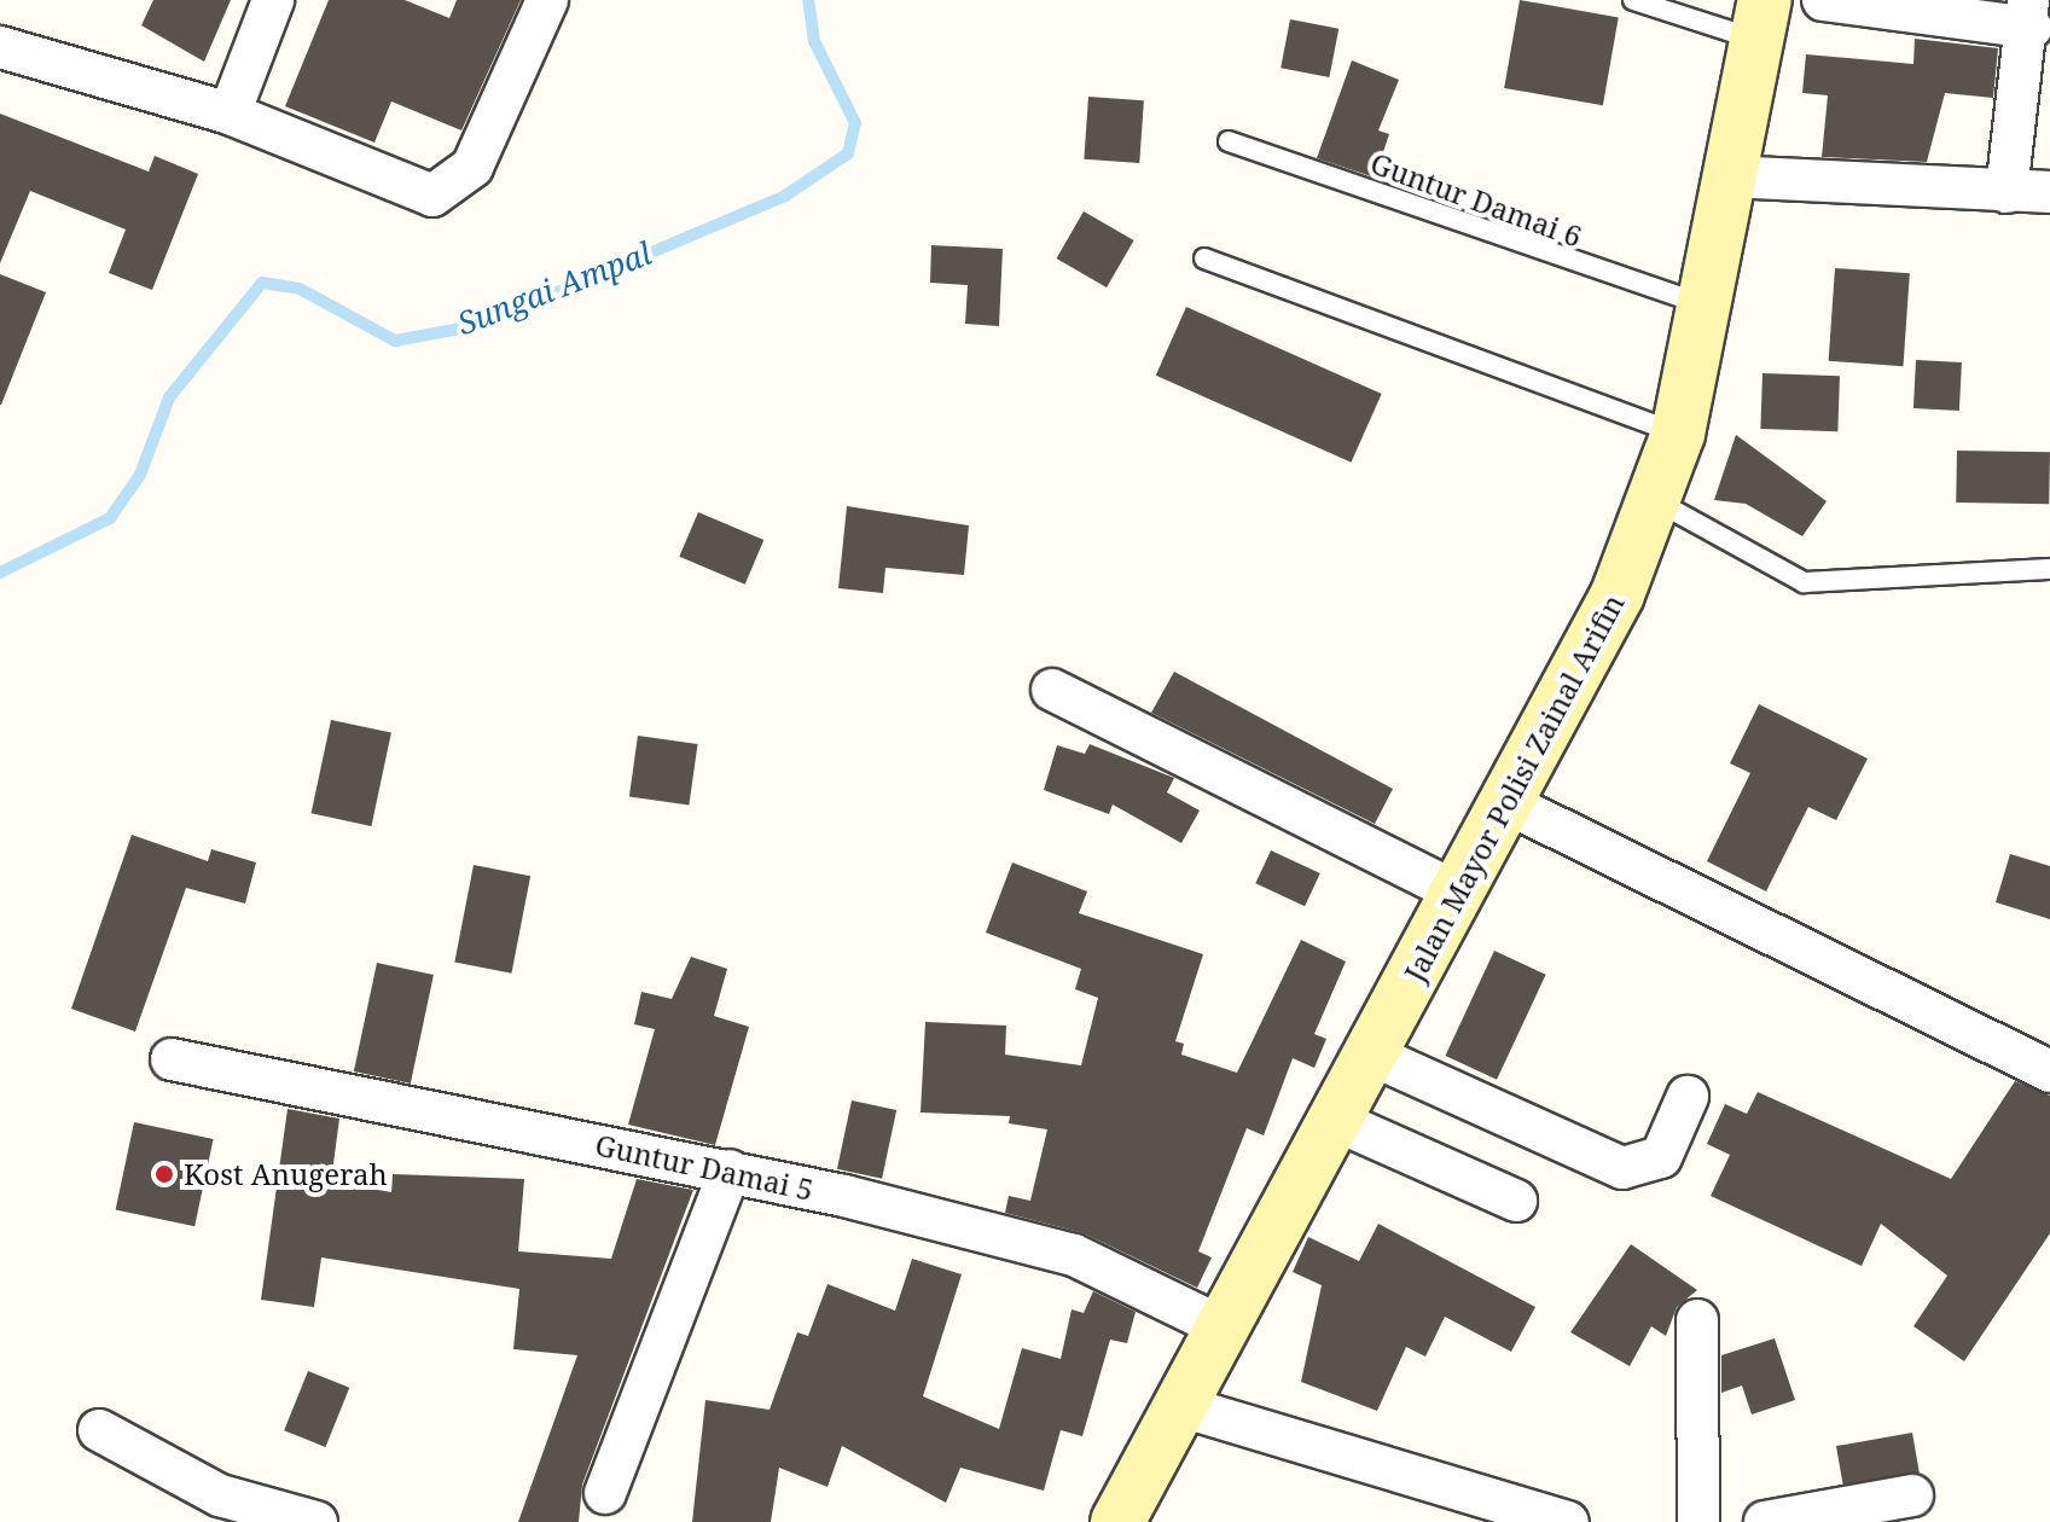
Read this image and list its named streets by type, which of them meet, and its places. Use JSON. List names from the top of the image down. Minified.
{"streets":{"main road":["Jalan Mayor Polisi Zainal Arifin"],"street":["Guntur Damai 5"],"lane":["Guntur Damai 6"]},"crossings":[["Guntur Damai 6","Jalan Mayor Polisi Zainal Arifin"],["Jalan Mayor Polisi Zainal Arifin","Guntur Damai 5"]],"water":["Sungai Ampal"],"places":["Kost Anugerah"]}
